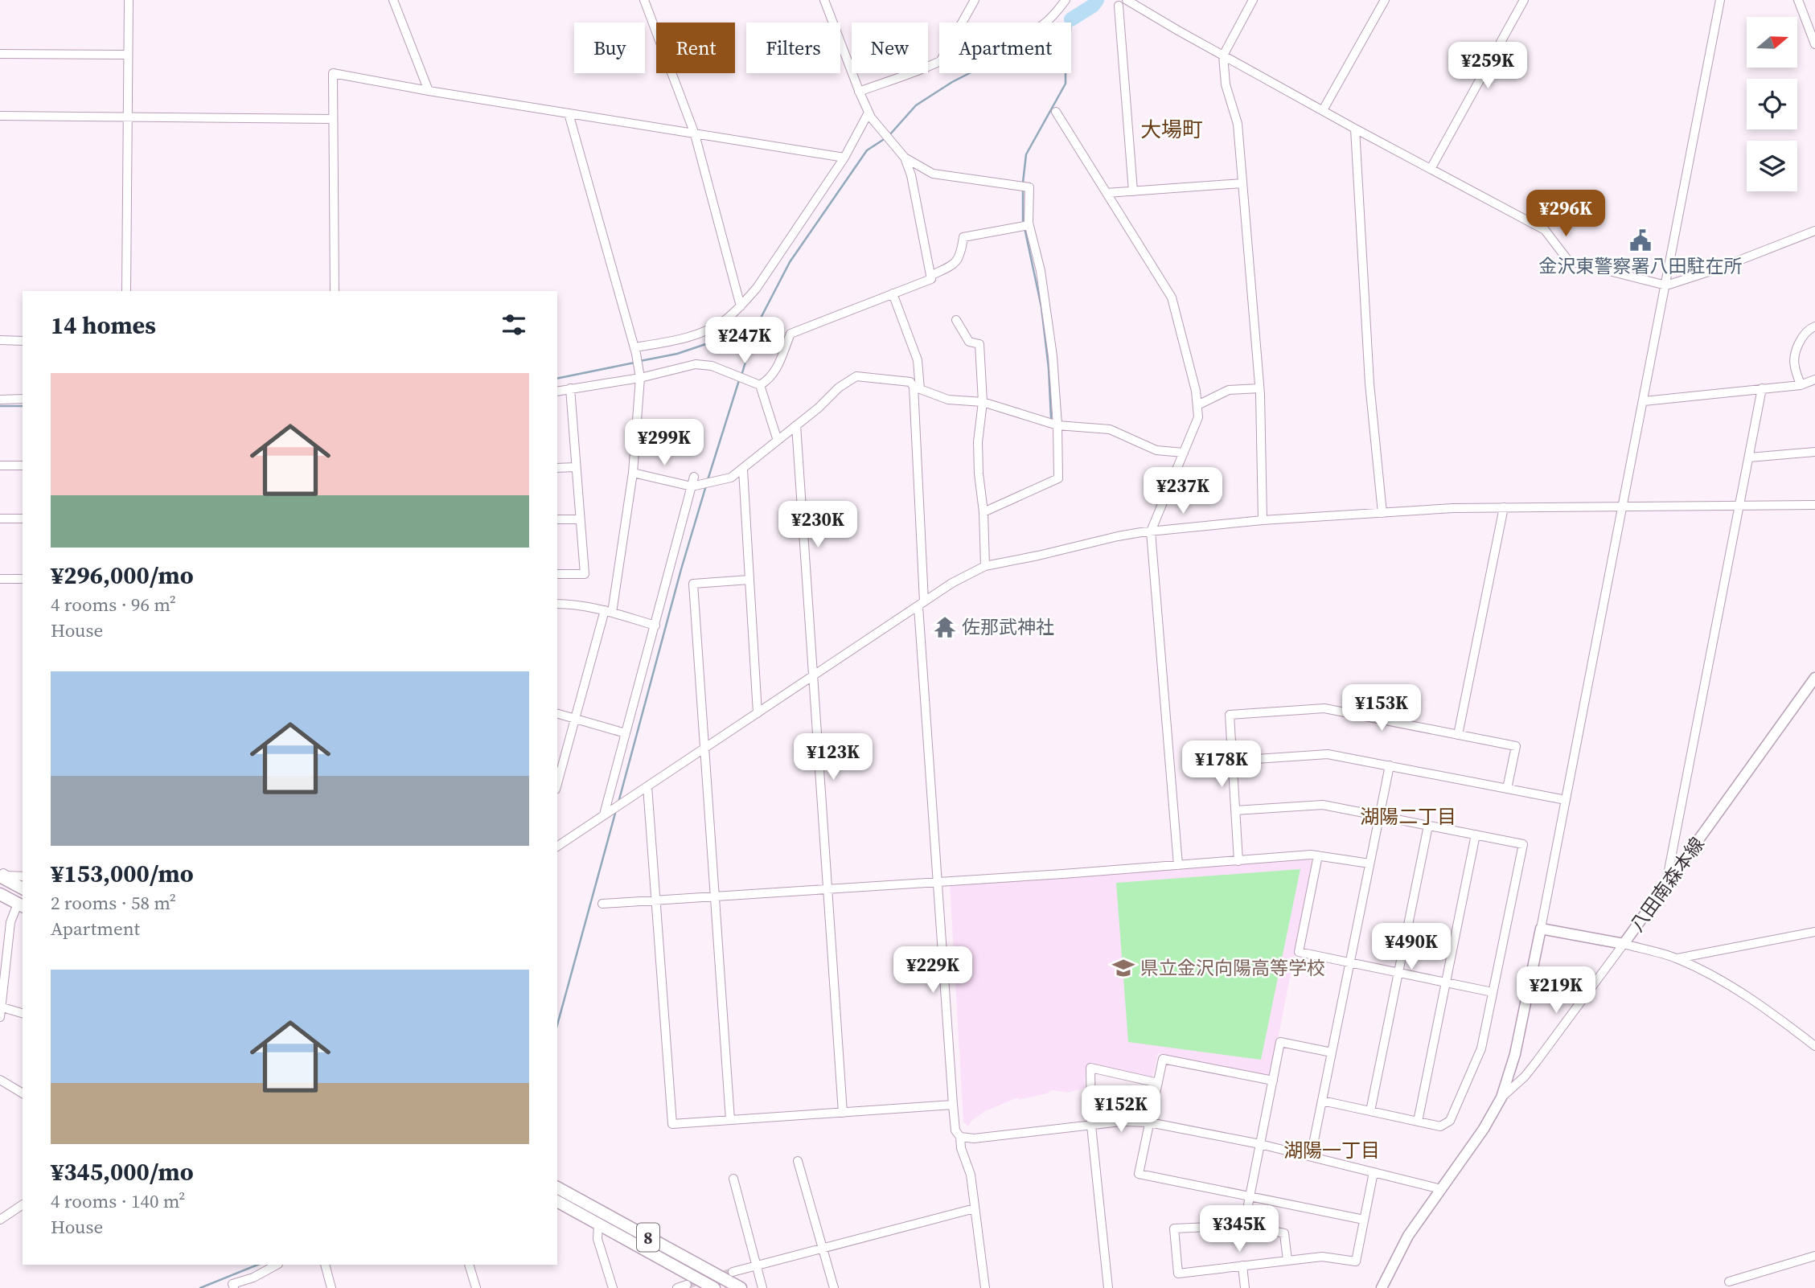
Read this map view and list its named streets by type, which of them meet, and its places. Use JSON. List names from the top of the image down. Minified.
{"streets":{"highway":["8"],"main road":["八田南森本線"]},"districts":["大場町","湖陽二丁目","湖陽一丁目"],"places":{"public building":["金沢東警察署八田駐在所"],"temple":["佐那武神社"],"school or university":["県立金沢向陽高等学校"]},"north":"right","page":{"chip":["Buy","Rent","Filters","New","Apartment"],"price":["¥259K","¥296K","¥247K","¥299K","¥237K","¥230K","¥153K","¥123K","¥178K","¥490K","¥229K","¥219K","¥152K","¥345K"],"heading":"14 homes","list":[{"name":"¥296,000/mo","note":"4 rooms · 96 m² · House"},{"name":"¥153,000/mo","note":"2 rooms · 58 m² · Apartment"},{"name":"¥345,000/mo","note":"4 rooms · 140 m² · House"}]}}
